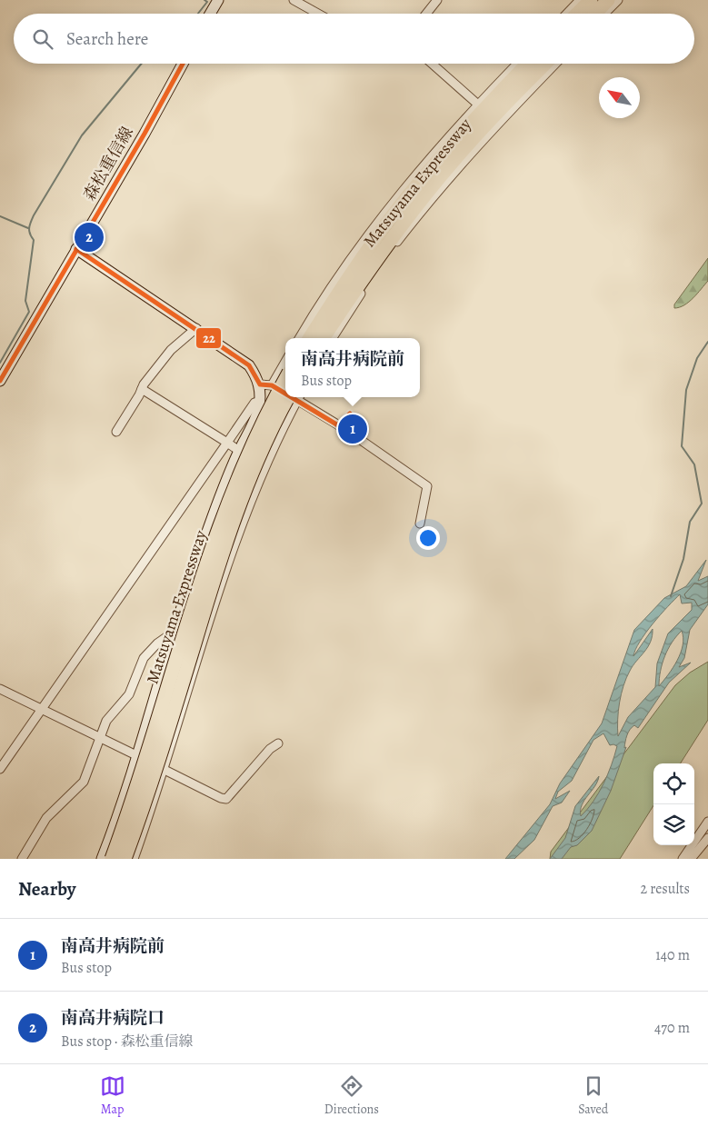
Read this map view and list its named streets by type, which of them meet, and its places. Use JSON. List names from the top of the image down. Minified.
{"streets":{"highway":["Matsuyama Expressway"],"street":["森松重信線"]},"lines":["transit line 22"],"north":"top left","page":{"search":"Search here","pins":["2","1"],"popup":["南高井病院前","Bus stop"],"heading":["Nearby","2 results"],"list":[{"mark":"1","name":"南高井病院前","note":"Bus stop","value":"140 m"},{"mark":"2","name":"南高井病院口","note":"Bus stop · 森松重信線","value":"470 m"}],"nav":["Map","Directions","Saved"]}}
